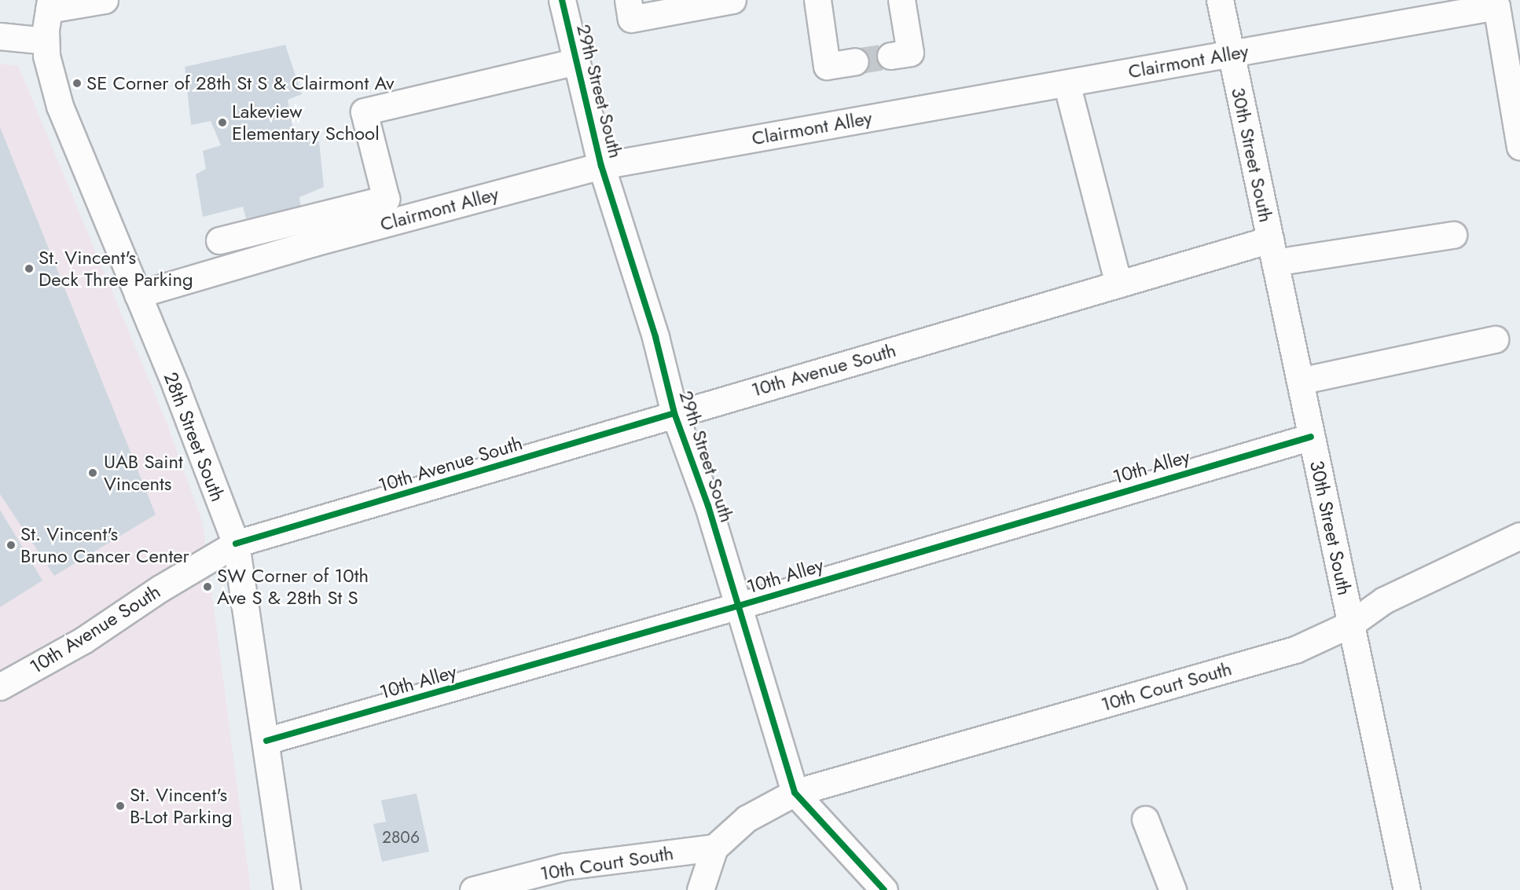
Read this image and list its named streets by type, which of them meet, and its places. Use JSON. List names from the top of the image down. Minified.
{"streets":{"street":["Clairmont Alley","29th Street South","30th Street South","10th Avenue South","28th Street South","10th Alley","10th Court South"]},"crossings":[["Clairmont Alley","29th Street South"],["Clairmont Alley","30th Street South"],["Clairmont Alley","28th Street South"],["29th Street South","10th Avenue South"],["29th Street South","10th Alley"],["29th Street South","10th Court South"],["30th Street South","10th Avenue South"],["30th Street South","10th Alley"],["30th Street South","10th Court South"],["10th Avenue South","28th Street South"],["28th Street South","10th Alley"]],"places":["SE Corner of 28th St S & Clairmont Av","Lakeview Elementary School","St. Vincent's Deck Three Parking","UAB Saint Vincents","St. Vincent's Bruno Cancer Center","SW Corner of 10th Ave S & 28th St S","St. Vincent's B-Lot Parking"],"house_numbers":["2806"]}
